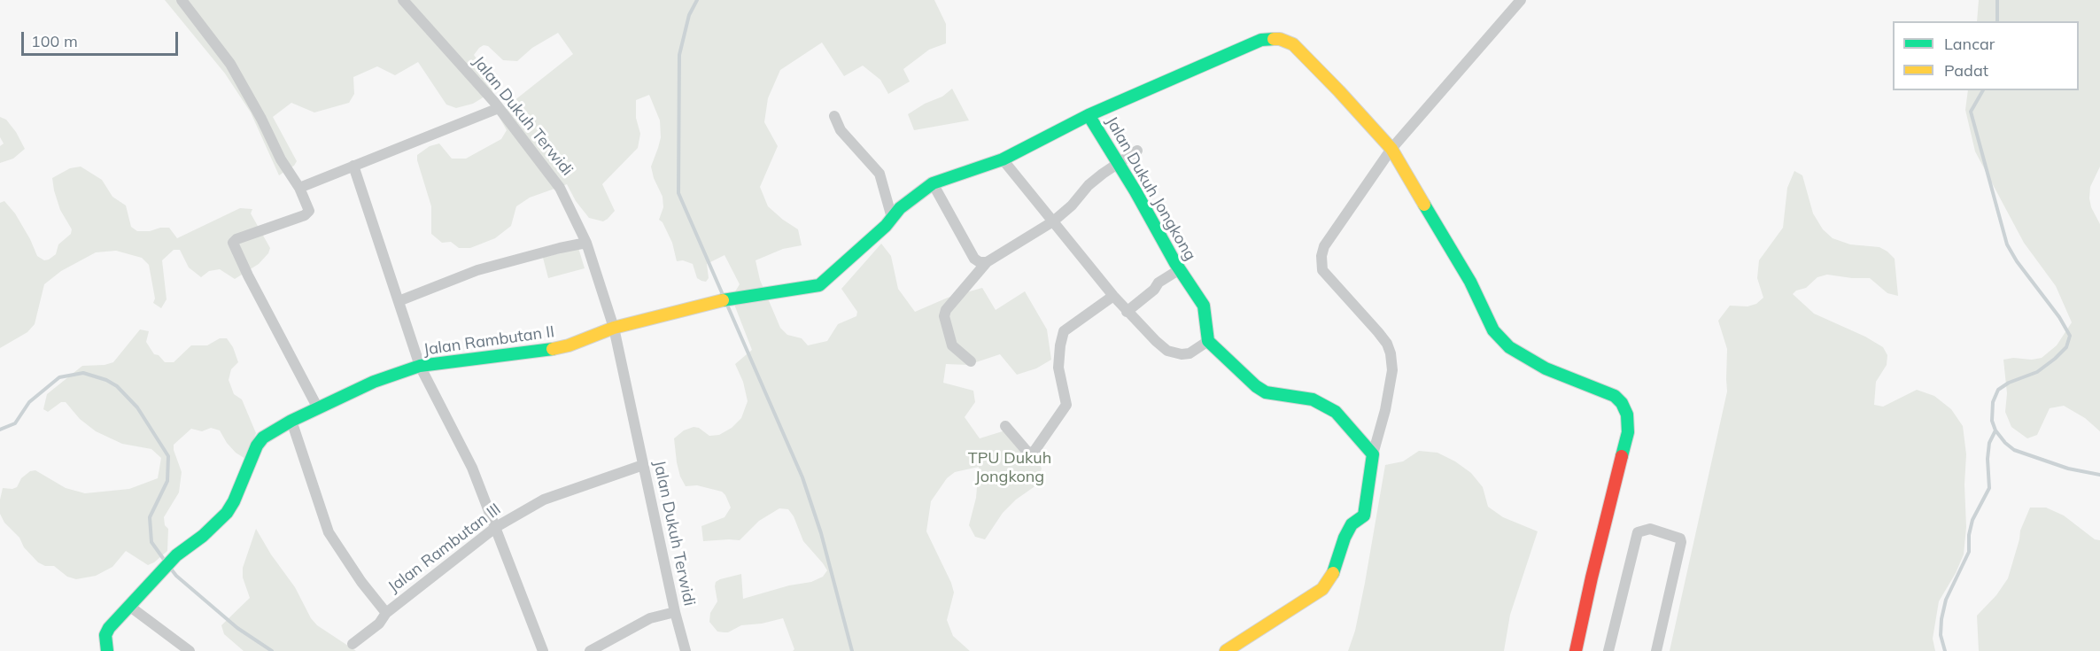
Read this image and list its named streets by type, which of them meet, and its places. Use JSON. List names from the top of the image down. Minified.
{"streets":{"street":["Jalan Dukuh Terwidi","Jalan Dukuh Jongkong","Jalan Rambutan II","Jalan Rambutan III"]},"crossings":[["Jalan Dukuh Terwidi","Jalan Dukuh Jongkong"],["Jalan Dukuh Terwidi","Jalan Rambutan II"],["Jalan Dukuh Terwidi","Jalan Rambutan III"],["Jalan Dukuh Jongkong","Jalan Rambutan II"]],"parks":["TPU Dukuh Jongkong"],"legend":["Lancar","Padat"],"scale_bar":"100 m"}
